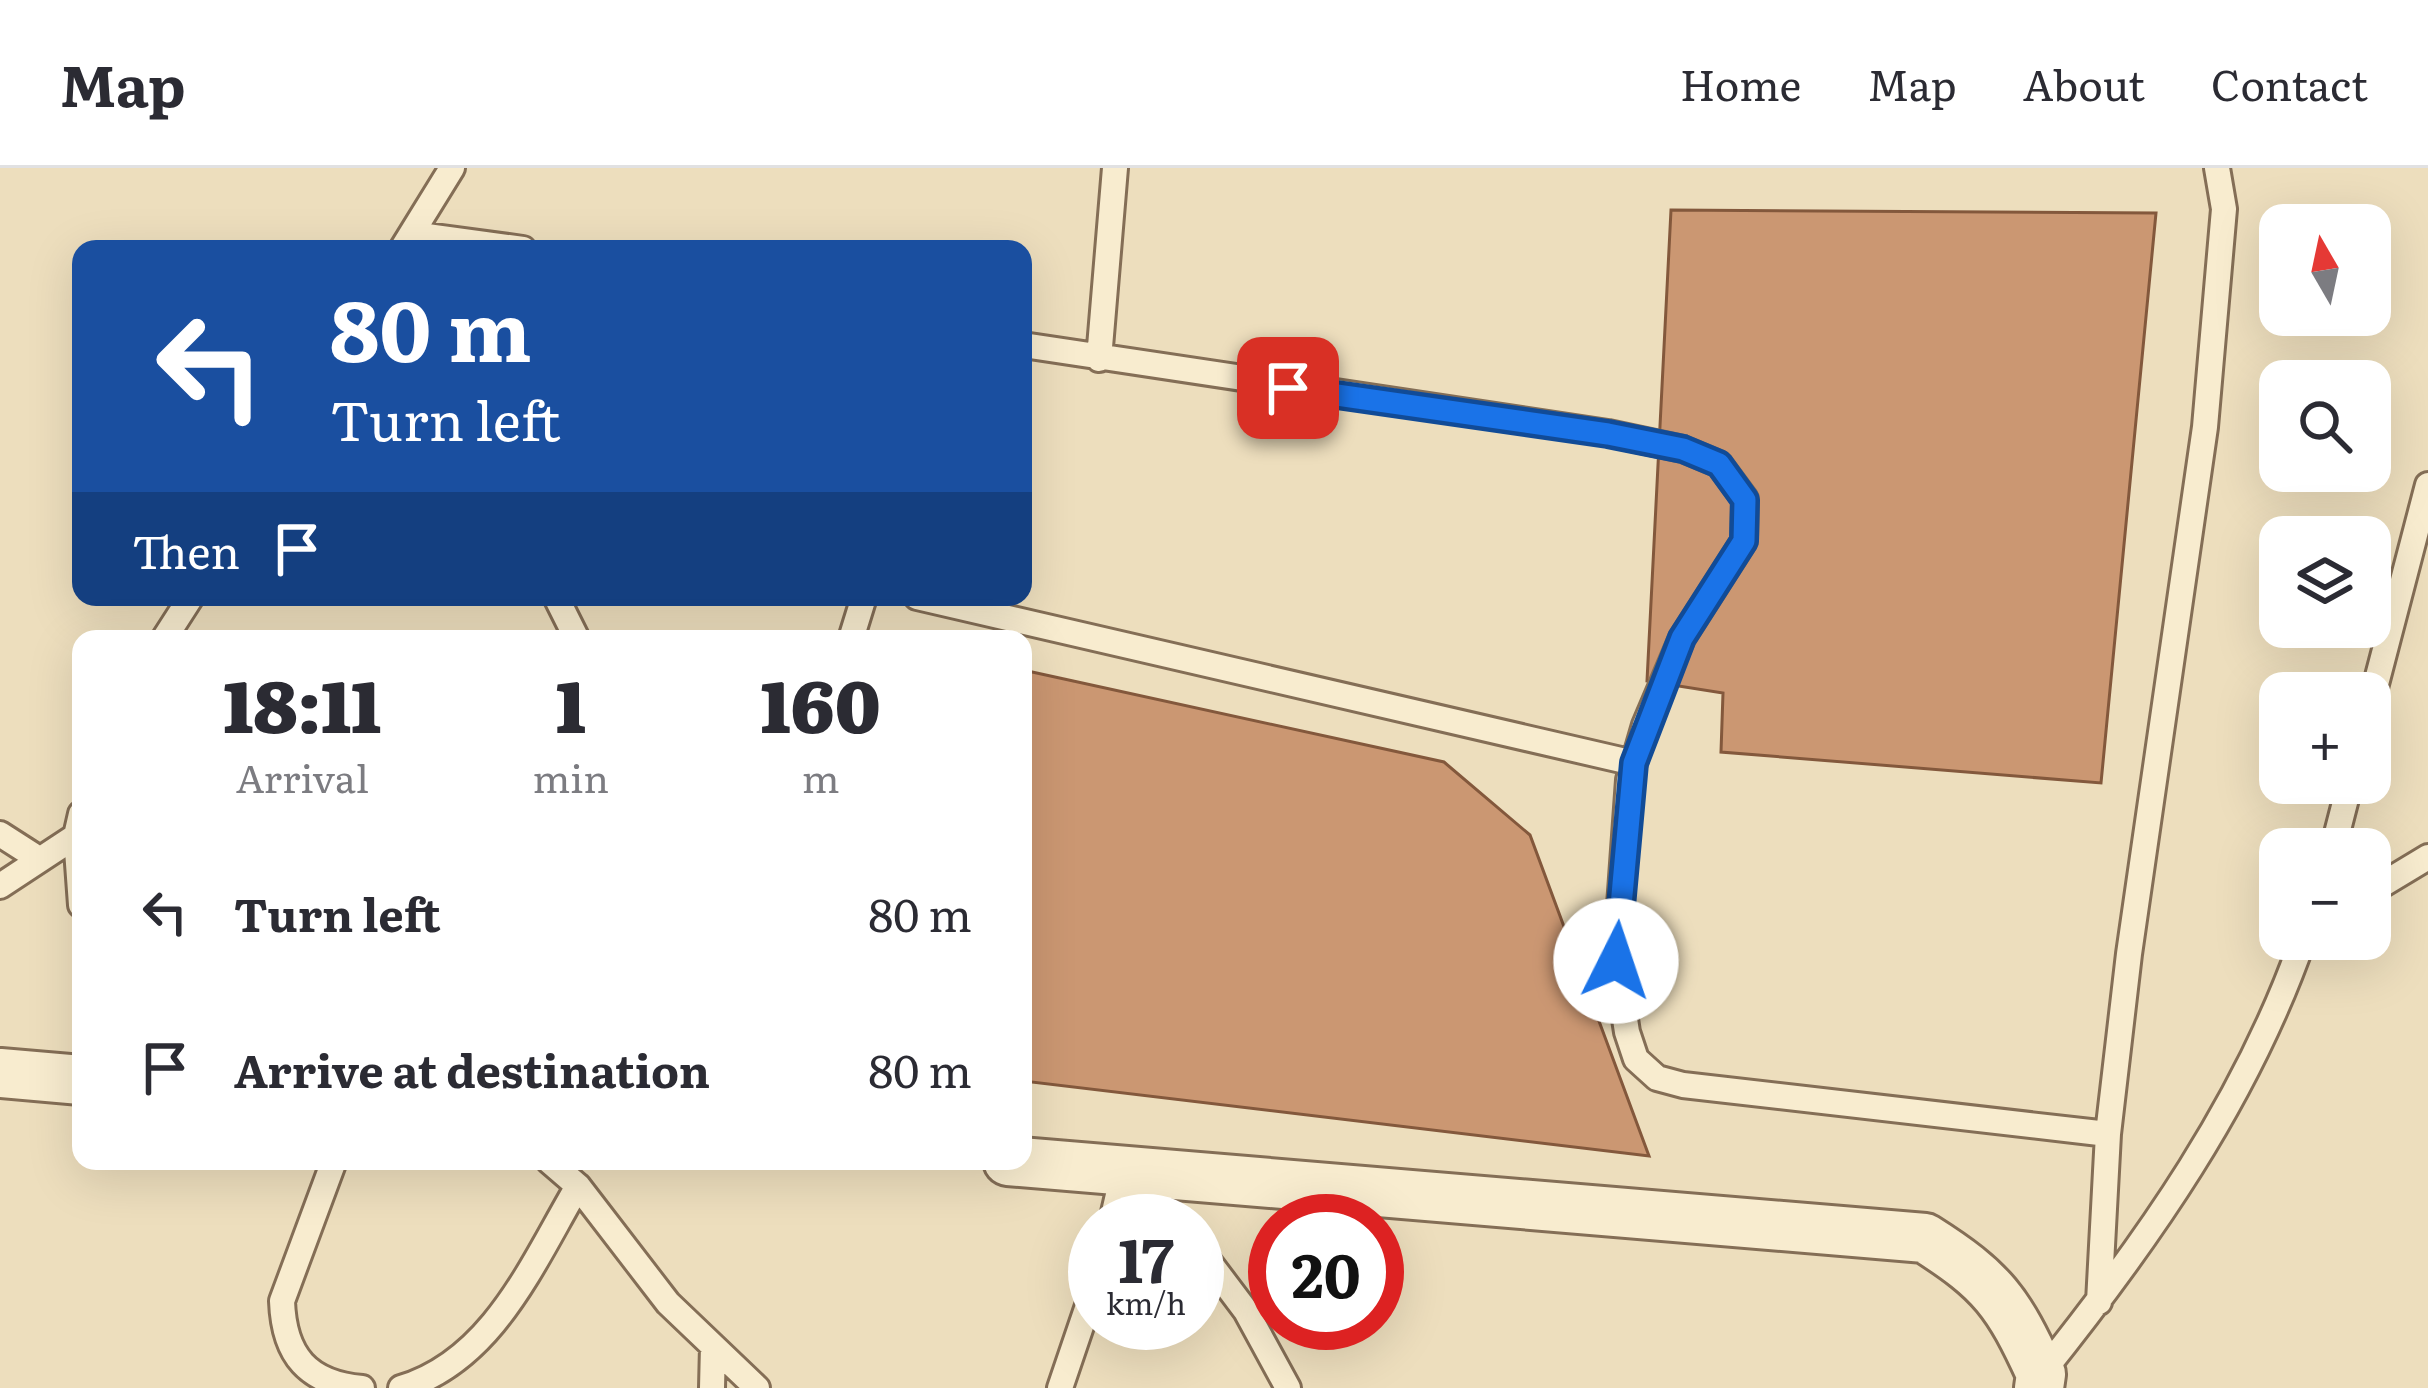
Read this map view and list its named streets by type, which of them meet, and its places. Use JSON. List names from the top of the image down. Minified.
{"north":"top","page":{"header":"Map","nav":["Home","Map","About","Contact"],"map_buttons":["+","−"],"turn":["80 m","Turn left"],"then":"Then","eta":["18:11","Arrival","1","min","160","m"],"list":[{"name":"Turn left","value":"80 m"},{"name":"Arrive at destination","value":"80 m"}],"speed":"17 km/h","limit":"20"}}
